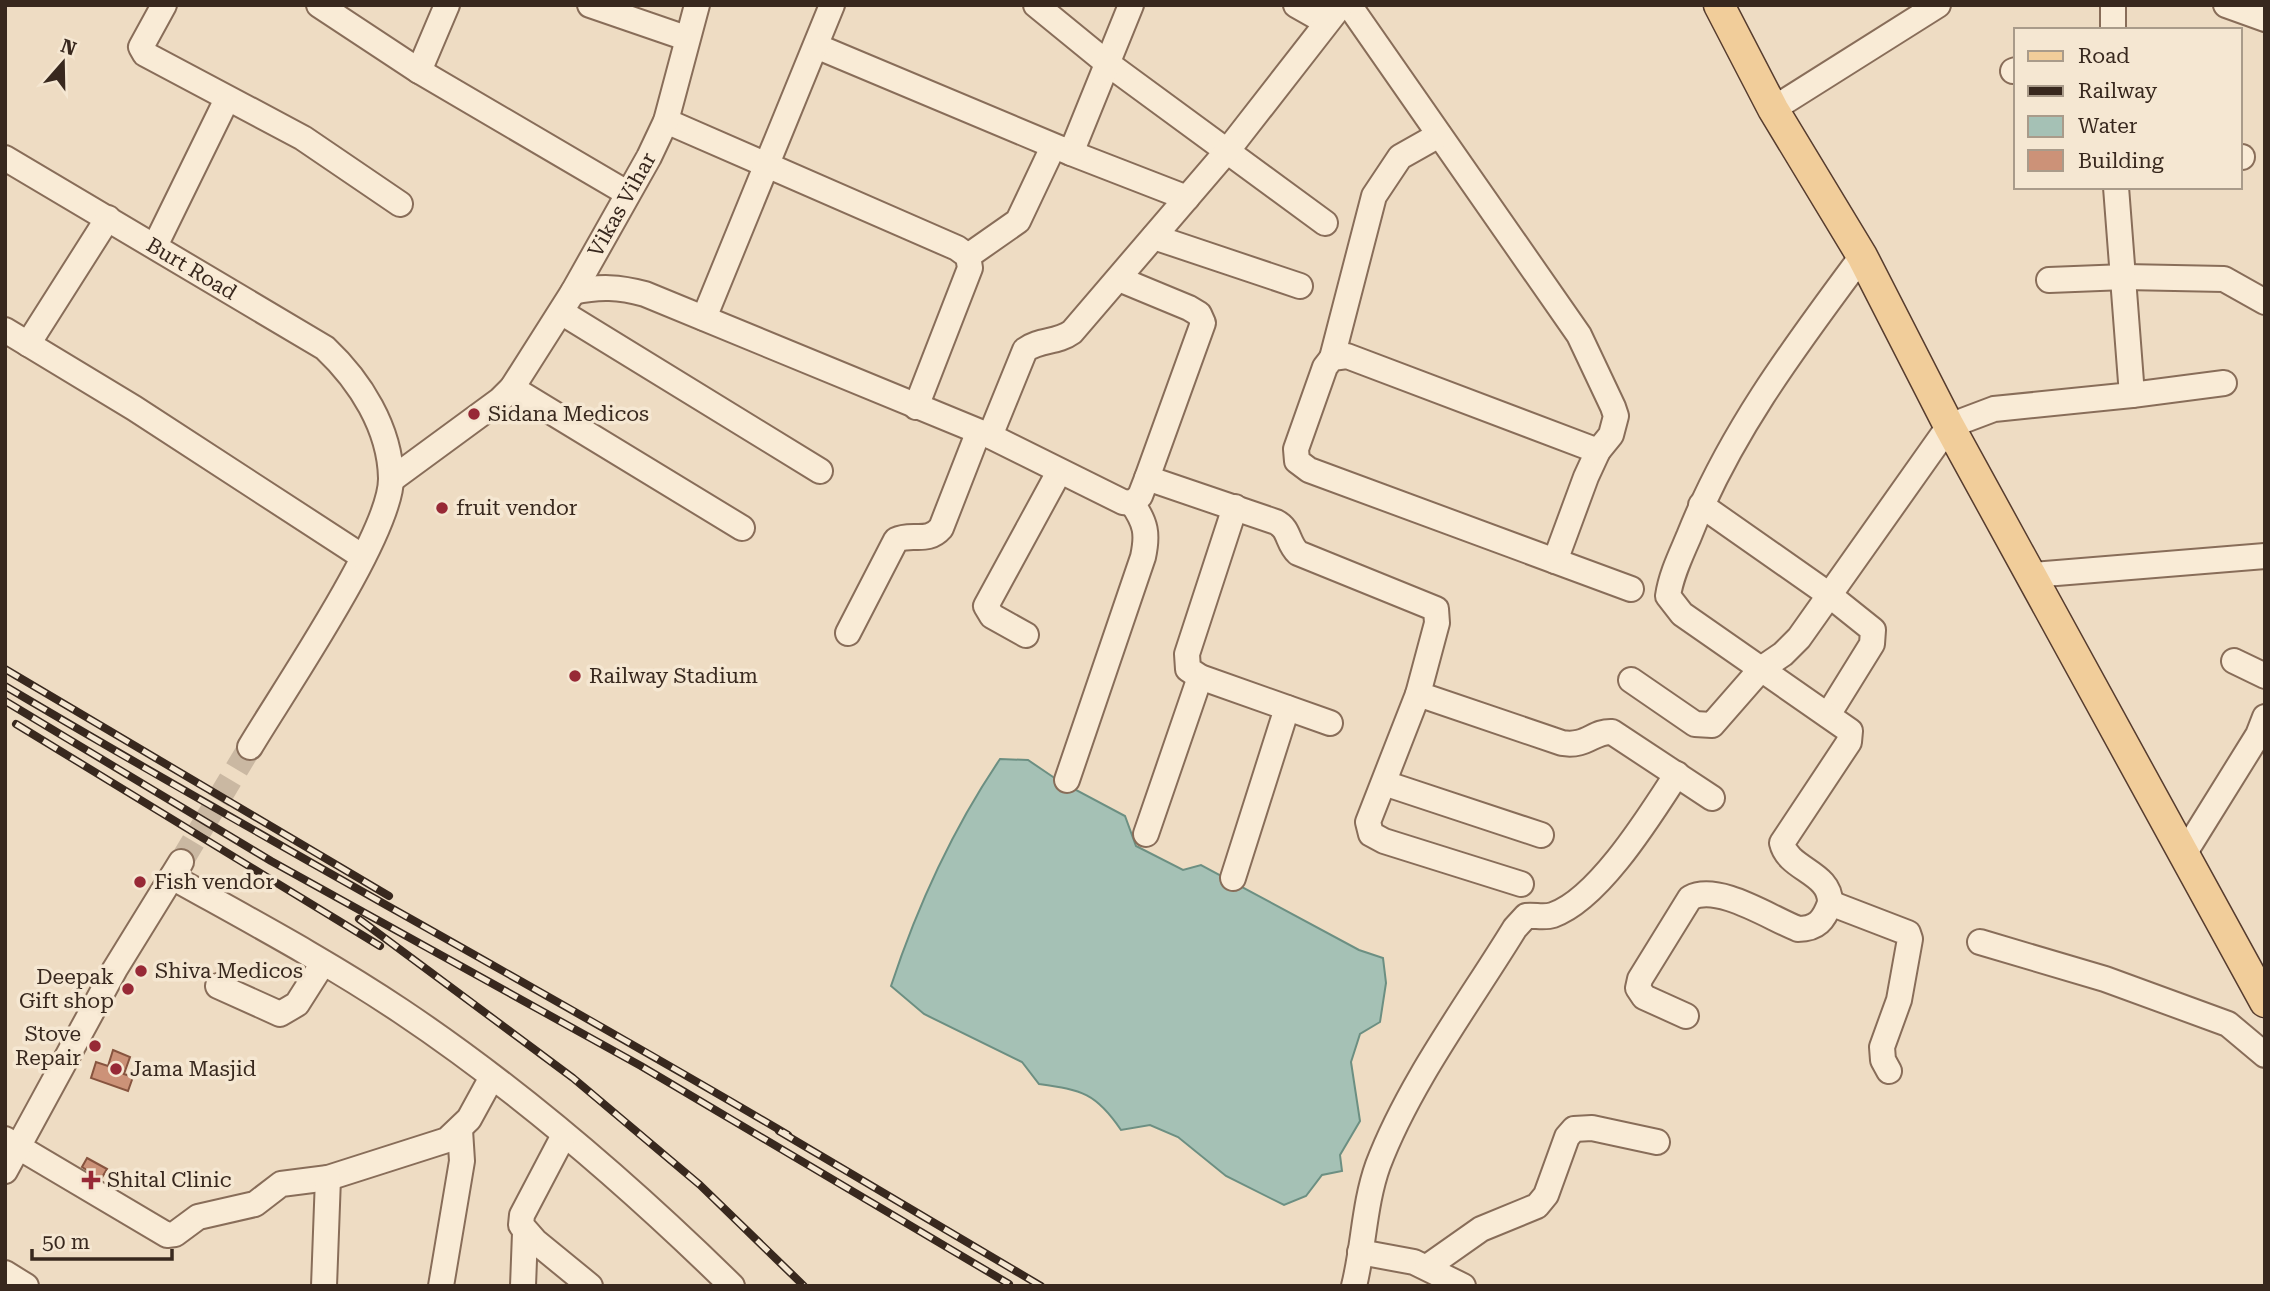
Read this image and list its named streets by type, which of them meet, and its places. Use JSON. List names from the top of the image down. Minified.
{"streets":{"street":["Vikas Vihar","Burt Road"]},"crossings":[["Vikas Vihar","Burt Road"]],"places":{"other":["Sidana Medicos","fruit vendor","Railway Stadium","Fish vendor","Shiva Medicos","Deepak Gift shop","Stove Repair","Jama Masjid"],"health":["Shital Clinic"]},"legend":["Road","Railway","Water","Building"],"scale_bar":"50 m","north":"top"}
